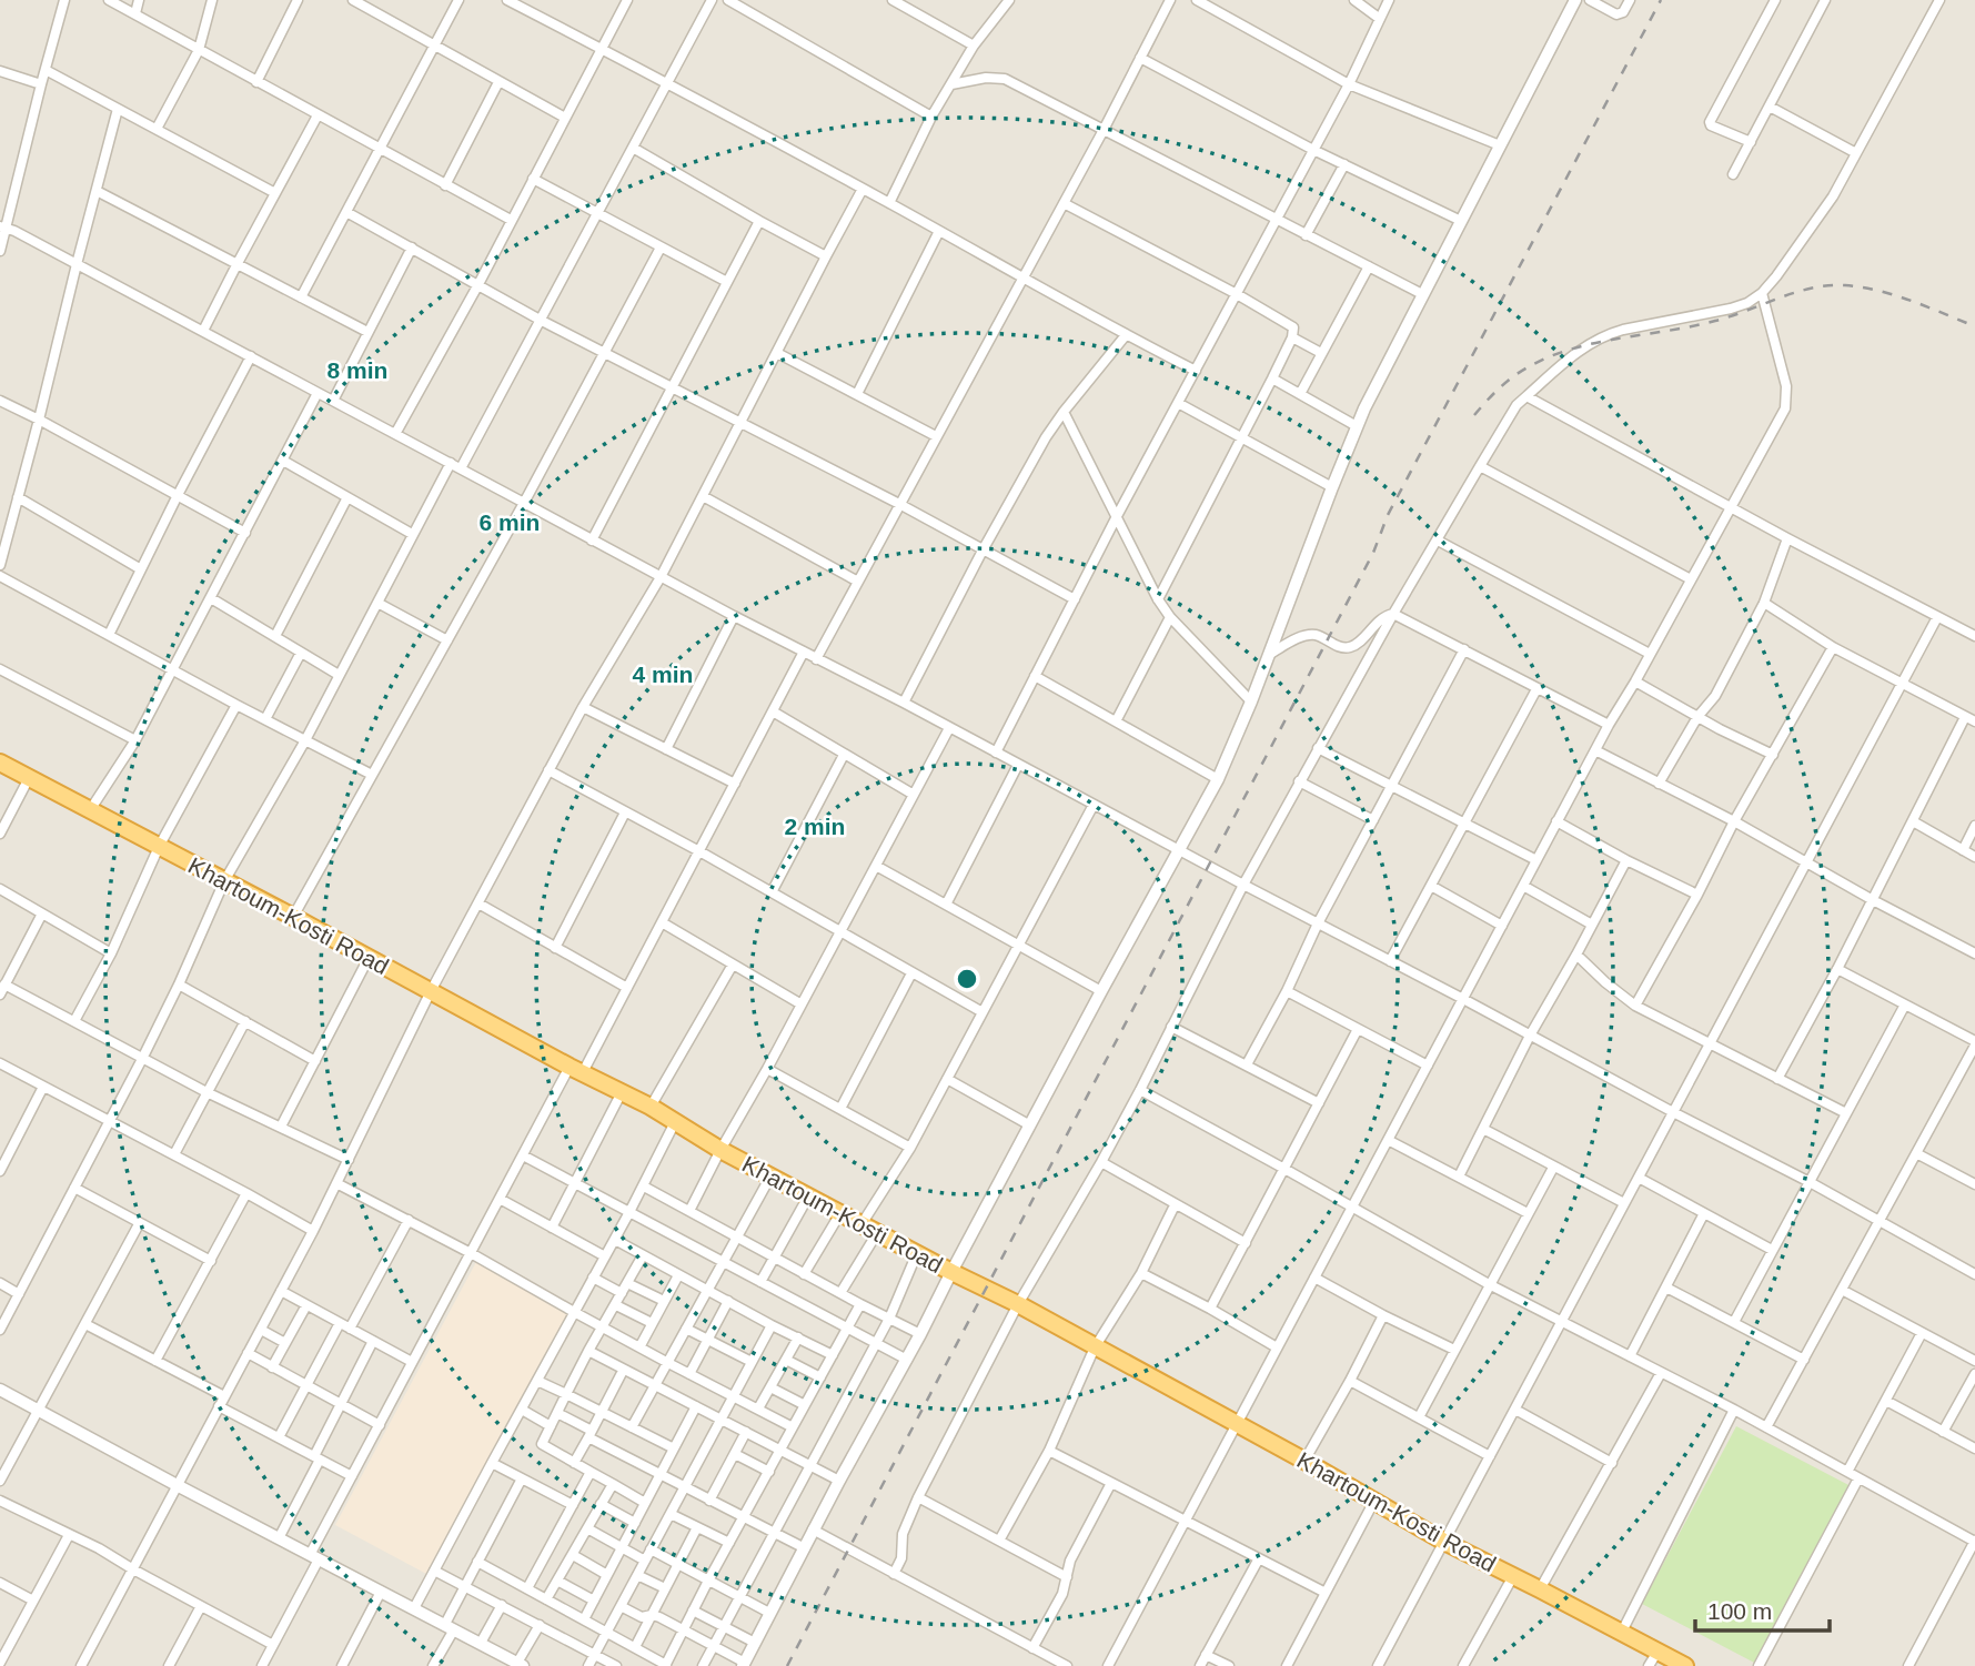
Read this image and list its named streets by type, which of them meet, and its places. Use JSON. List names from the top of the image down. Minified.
{"streets":{"highway":["Khartoum-Kosti Road"]},"scale_bar":"100 m","rings":["8 min","6 min","4 min","2 min"]}
